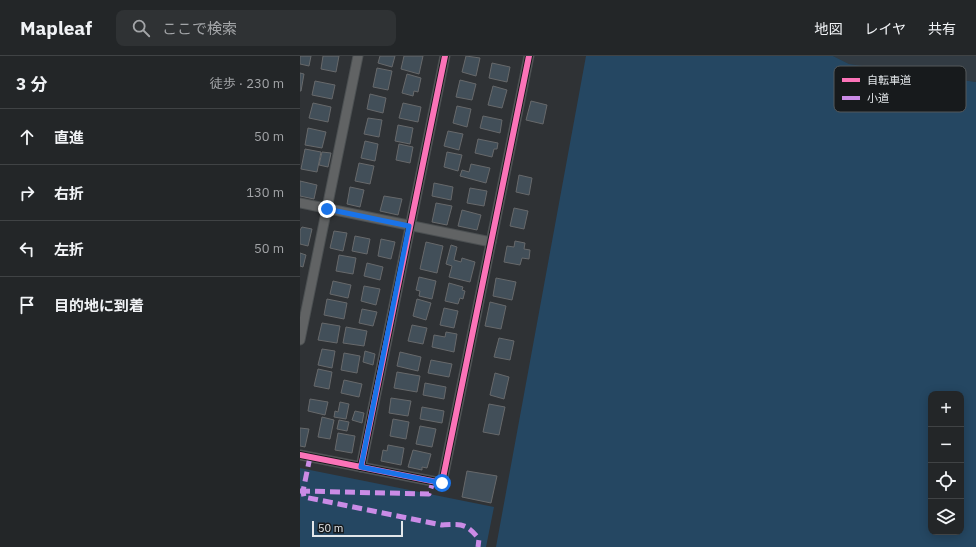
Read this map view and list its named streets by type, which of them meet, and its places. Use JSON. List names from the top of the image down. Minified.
{"legend":["自転車道","小道"],"scale_bar":"50 m","page":{"header":"Mapleaf","search":"ここで検索","nav":["地図","レイヤ","共有"],"heading":["3 分","徒歩 · 230 m"],"list":[["直進","50 m"],["右折","130 m"],["左折","50 m"],"目的地に到着"],"map_buttons":["+","−"],"scale":"50 m"}}
